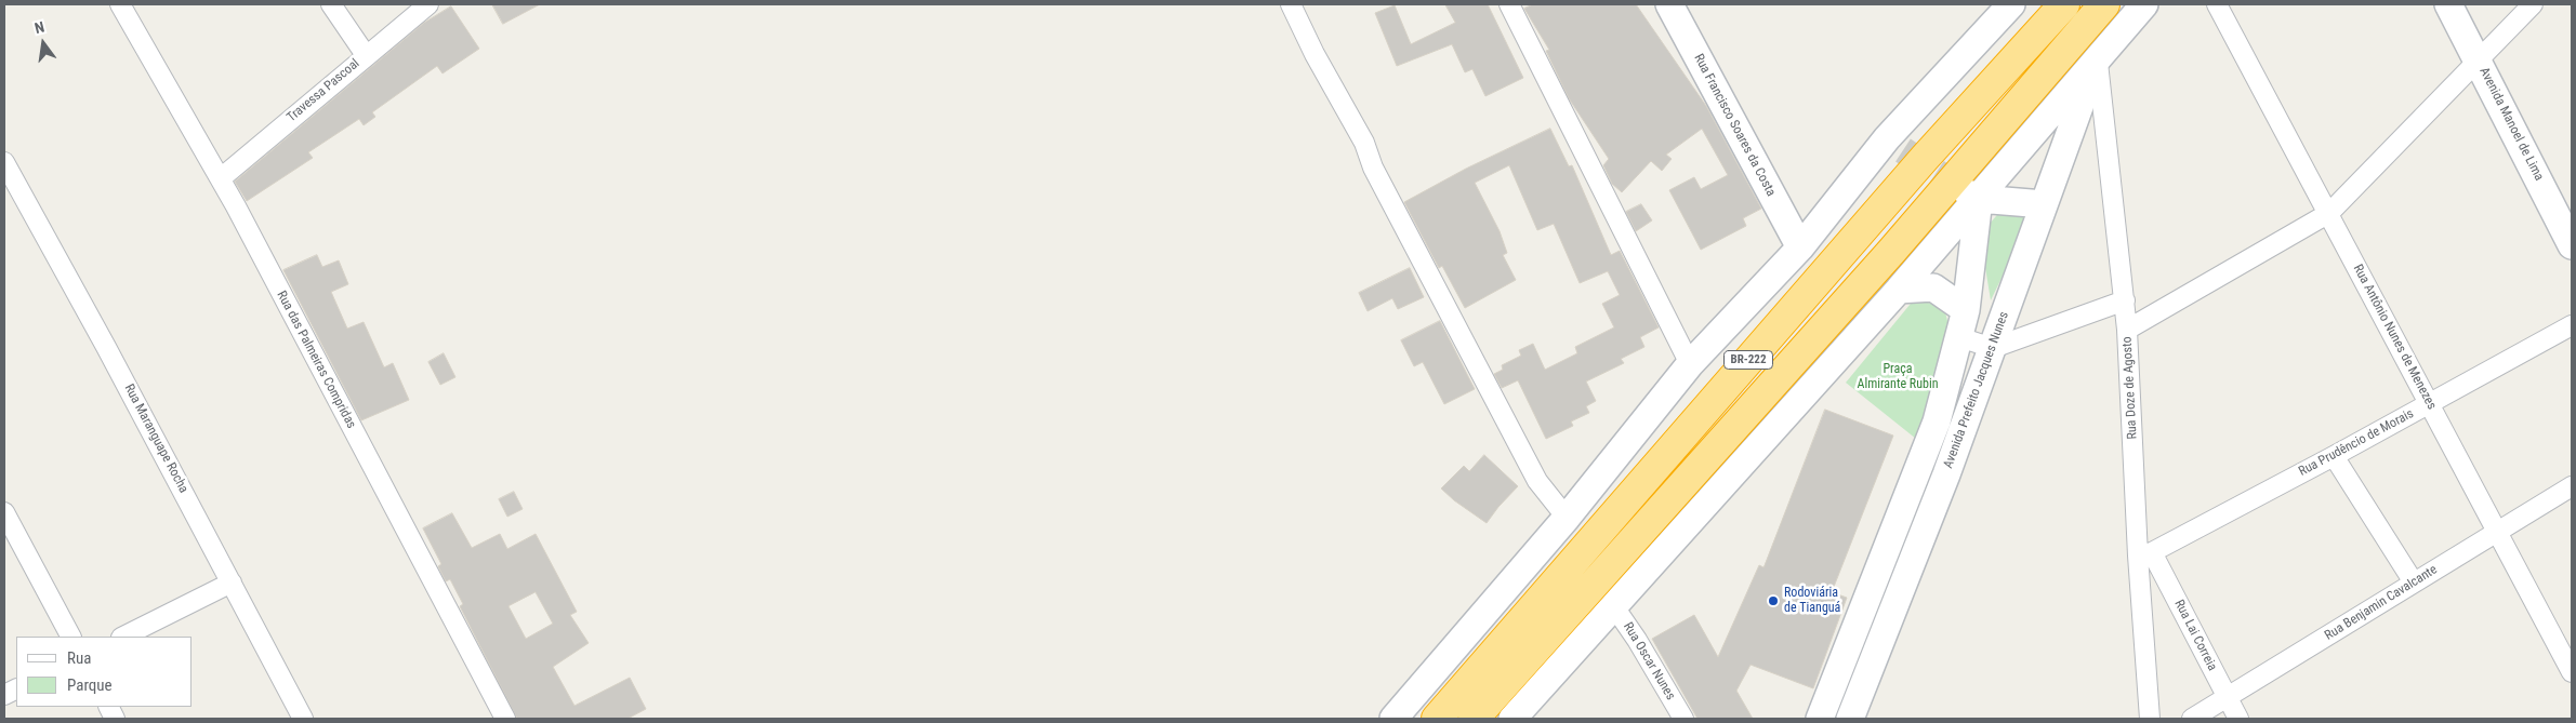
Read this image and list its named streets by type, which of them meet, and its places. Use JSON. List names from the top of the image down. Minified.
{"streets":{"highway":["BR-222"],"main road":["Avenida Manoel de Lima","Rua Francisco Soares da Costa","Avenida Prefeito Jacques Nunes"],"street":["Travessa Pascoal","Rua Antônio Nunes de Menezes","Rua das Palmeiras Compridas","Rua Doze de Agosto","Rua Maranguape Rocha","Rua Prudêncio de Morais","Rua Benjamin Cavalcante","Rua Lai Correia","Rua Oscar Nunes"]},"crossings":[["Travessa Pascoal","Rua das Palmeiras Compridas"],["Rua Antônio Nunes de Menezes","Rua Prudêncio de Morais"],["Rua Antônio Nunes de Menezes","Rua Benjamin Cavalcante"],["Rua Doze de Agosto","Avenida Prefeito Jacques Nunes"],["Rua Doze de Agosto","Rua Prudêncio de Morais"],["Rua Doze de Agosto","Rua Lai Correia"],["Rua Prudêncio de Morais","Rua Lai Correia"],["Rua Benjamin Cavalcante","Rua Lai Correia"]],"parks":["Praça Almirante Rubin"],"places":["Rodoviária de Tianguá"],"legend":["Rua","Parque"],"north":"top"}
